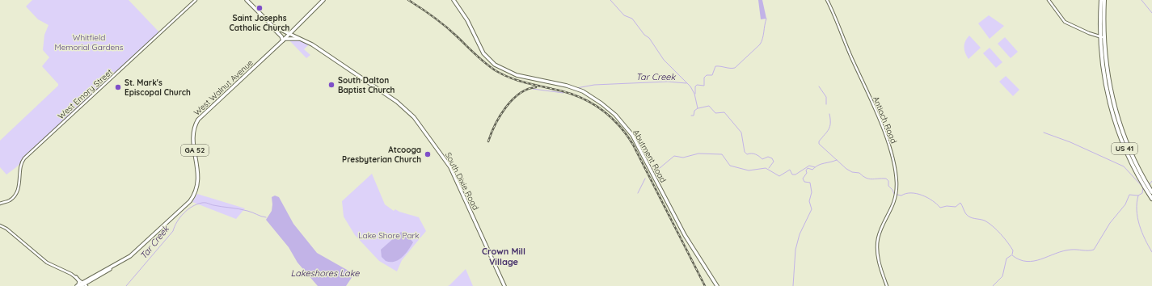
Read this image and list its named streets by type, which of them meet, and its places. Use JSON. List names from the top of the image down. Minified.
{"streets":{"highway":["US 41"],"main road":["West Walnut Avenue","GA 52","Abutment Road","South Dixie Road"],"street":["West Emory Street","Antioch Road"]},"crossings":[["West Walnut Avenue","South Dixie Road"]],"districts":["Crown Mill Village"],"water":["Tar Creek","Lakeshores Lake"],"parks":["Whitfield Memorial Gardens","Lake Shore Park"],"places":["Saint Josephs Catholic Church","South Dalton Baptist Church","St. Mark's Episcopal Church","Atcooga Presbyterian Church"]}
